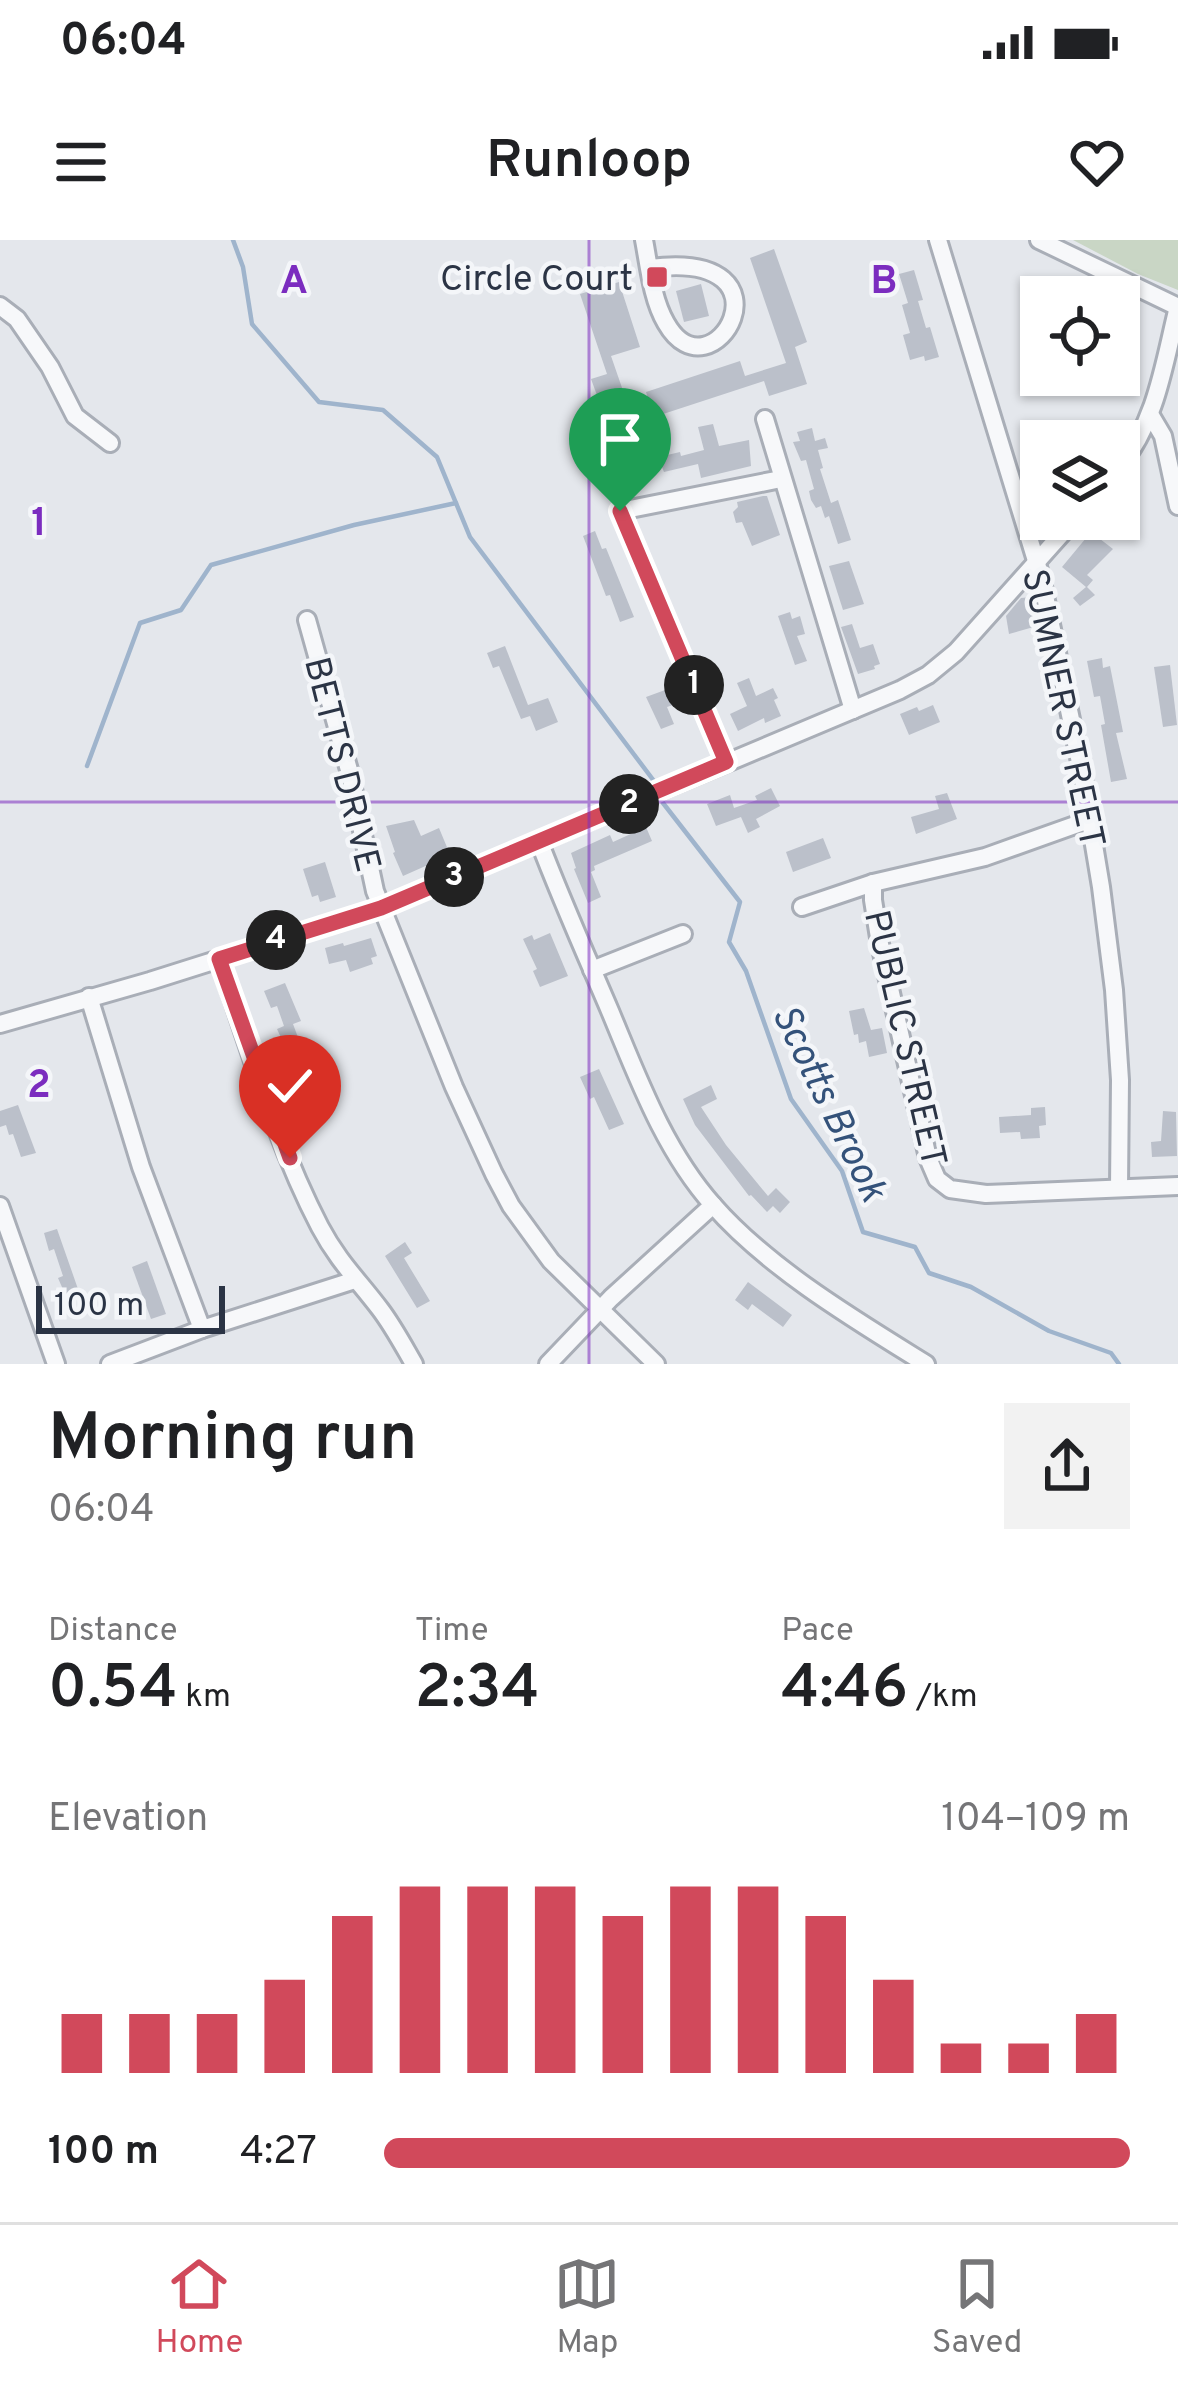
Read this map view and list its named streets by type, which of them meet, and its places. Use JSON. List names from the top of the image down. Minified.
{"streets":{"street":["SUMNER STREET","BETTS DRIVE","PUBLIC STREET"]},"crossings":[["SUMNER STREET","PUBLIC STREET"]],"water":["Scotts Brook"],"places":{"transit":["Circle Court"]},"scale_bar":"100 m","page":{"status":"06:04","header":"Runloop","pins":["1","2","3","4"],"scale":"100 m","heading":["Morning run","06:04"],"stats":[["Distance","0.54 km"],["Time","2:34"],["Pace","4:46 /km"]],"chart":["Elevation","104–109 m"],"list":[{"name":"100 m","note":"4:27"}],"tabs":["Home","Map","Saved"]},"grid":{"columns":["A","B"],"rows":["1","2"]}}
